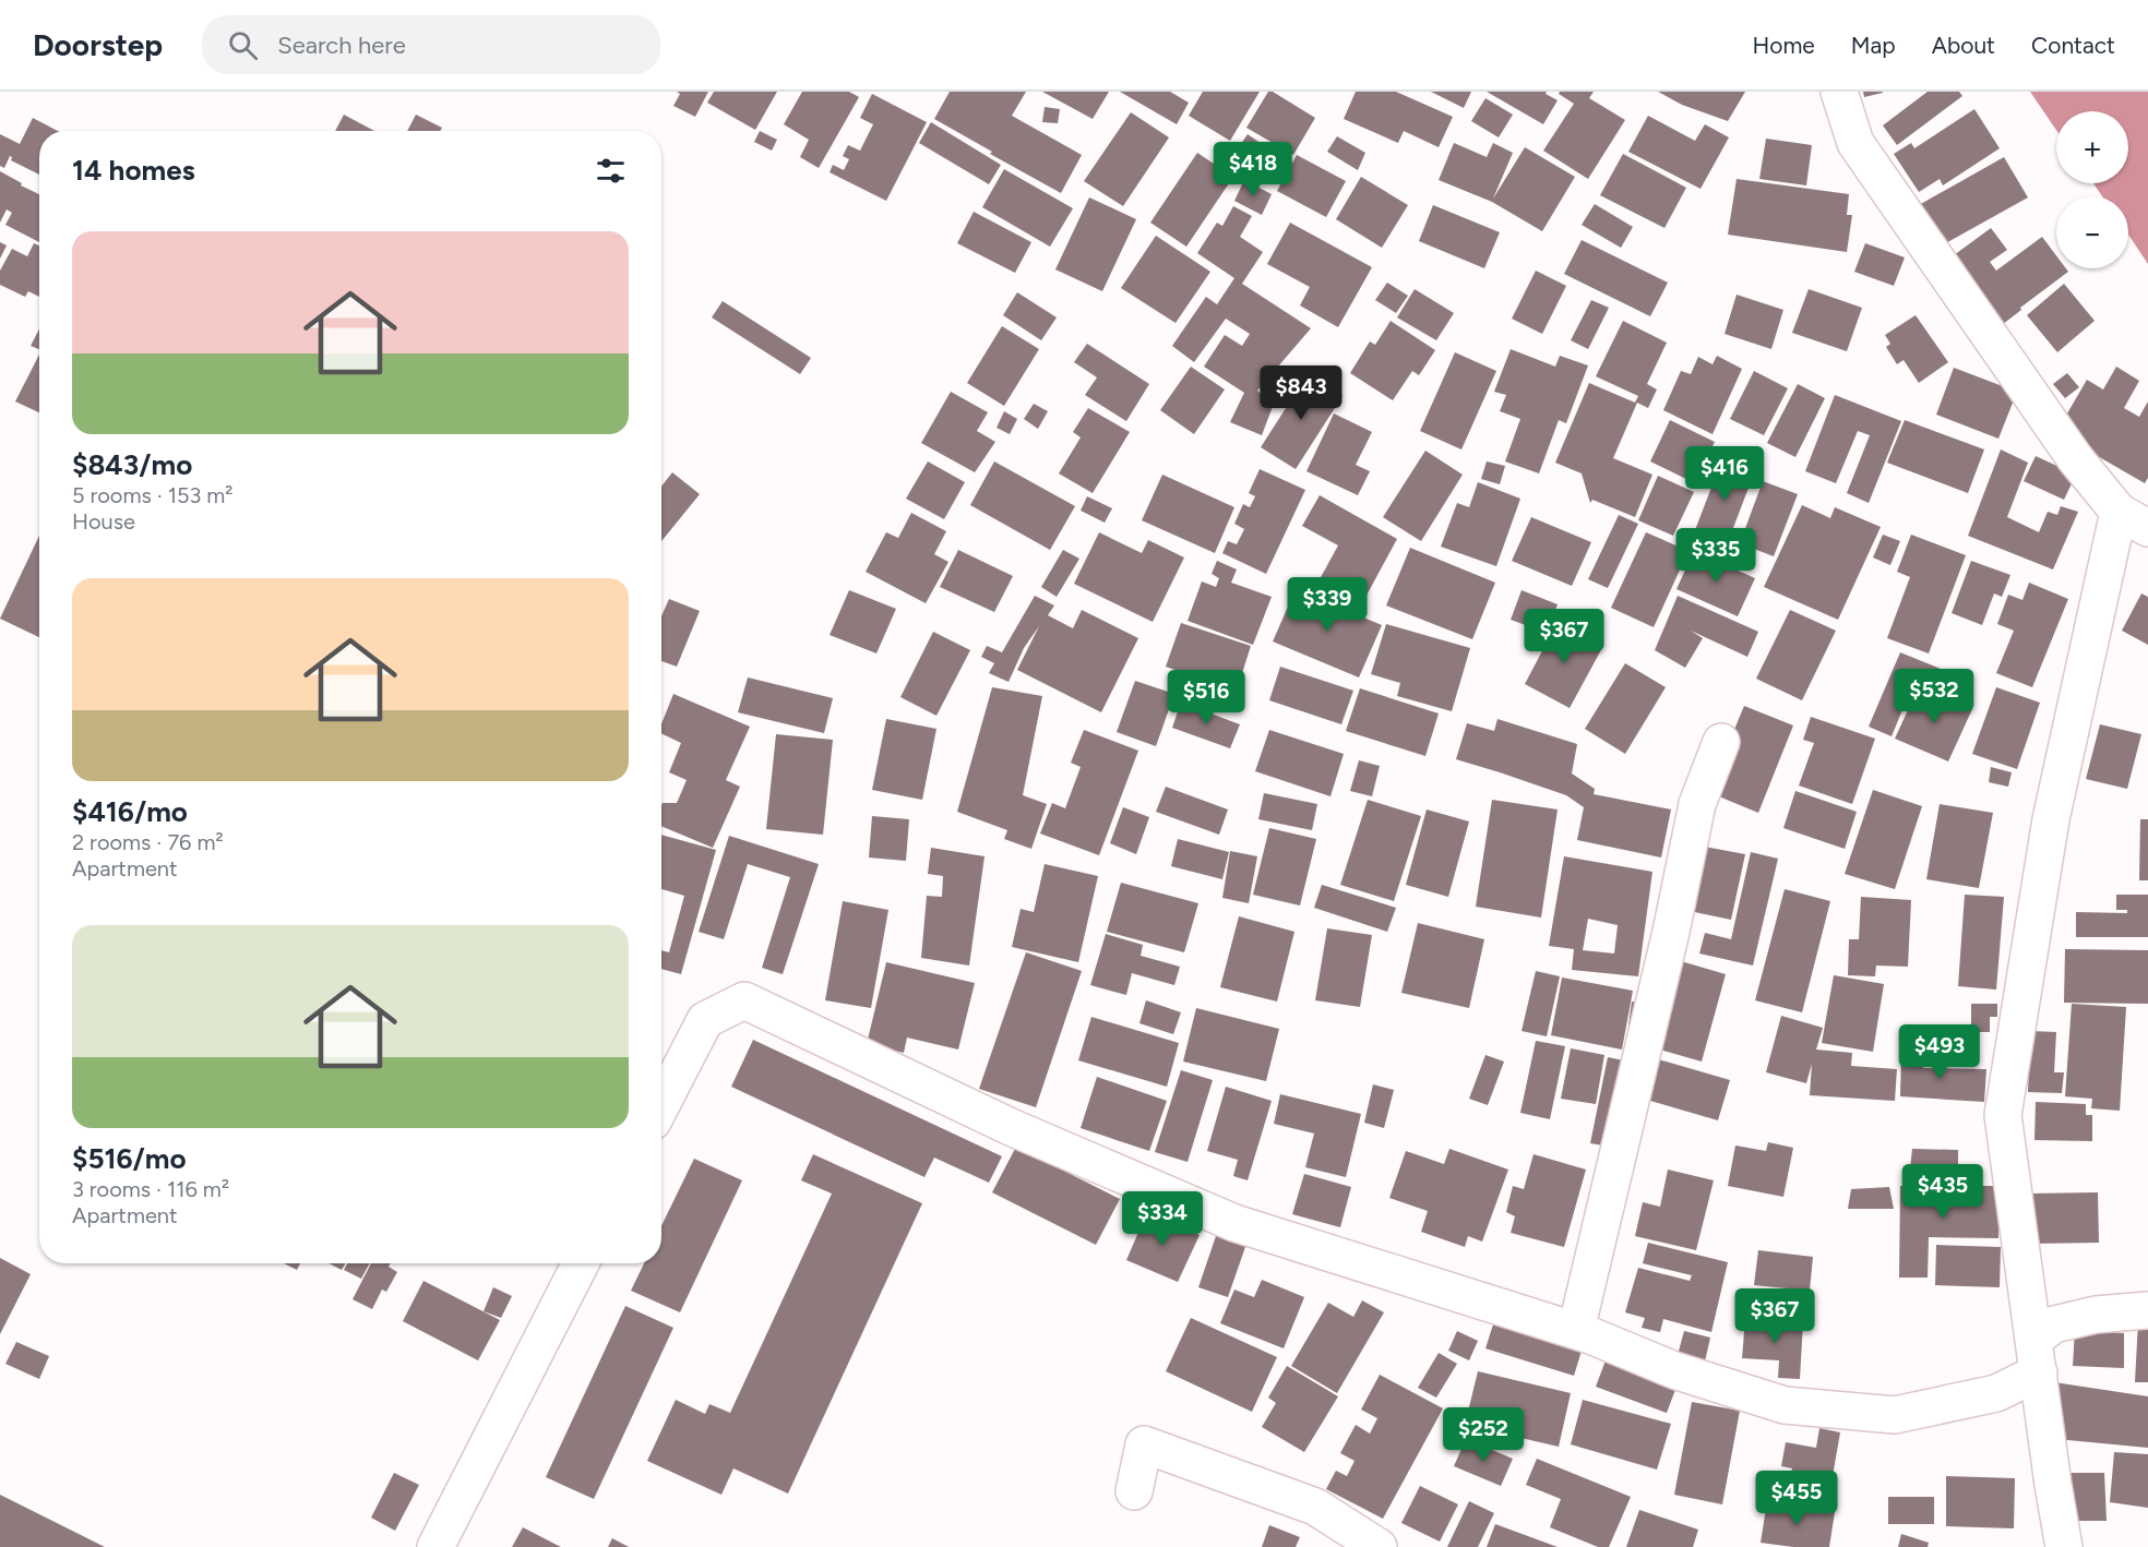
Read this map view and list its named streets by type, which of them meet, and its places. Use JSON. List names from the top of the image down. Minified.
{"page":{"header":"Doorstep","search":"Search here","nav":["Home","Map","About","Contact"],"map_buttons":["+","−"],"heading":"14 homes","price":["$418","$843","$416","$335","$339","$367","$532","$516","$493","$435","$334","$367","$252","$455"],"list":[{"name":"$843/mo","note":"5 rooms · 153 m² · House"},{"name":"$416/mo","note":"2 rooms · 76 m² · Apartment"},{"name":"$516/mo","note":"3 rooms · 116 m² · Apartment"}]}}
